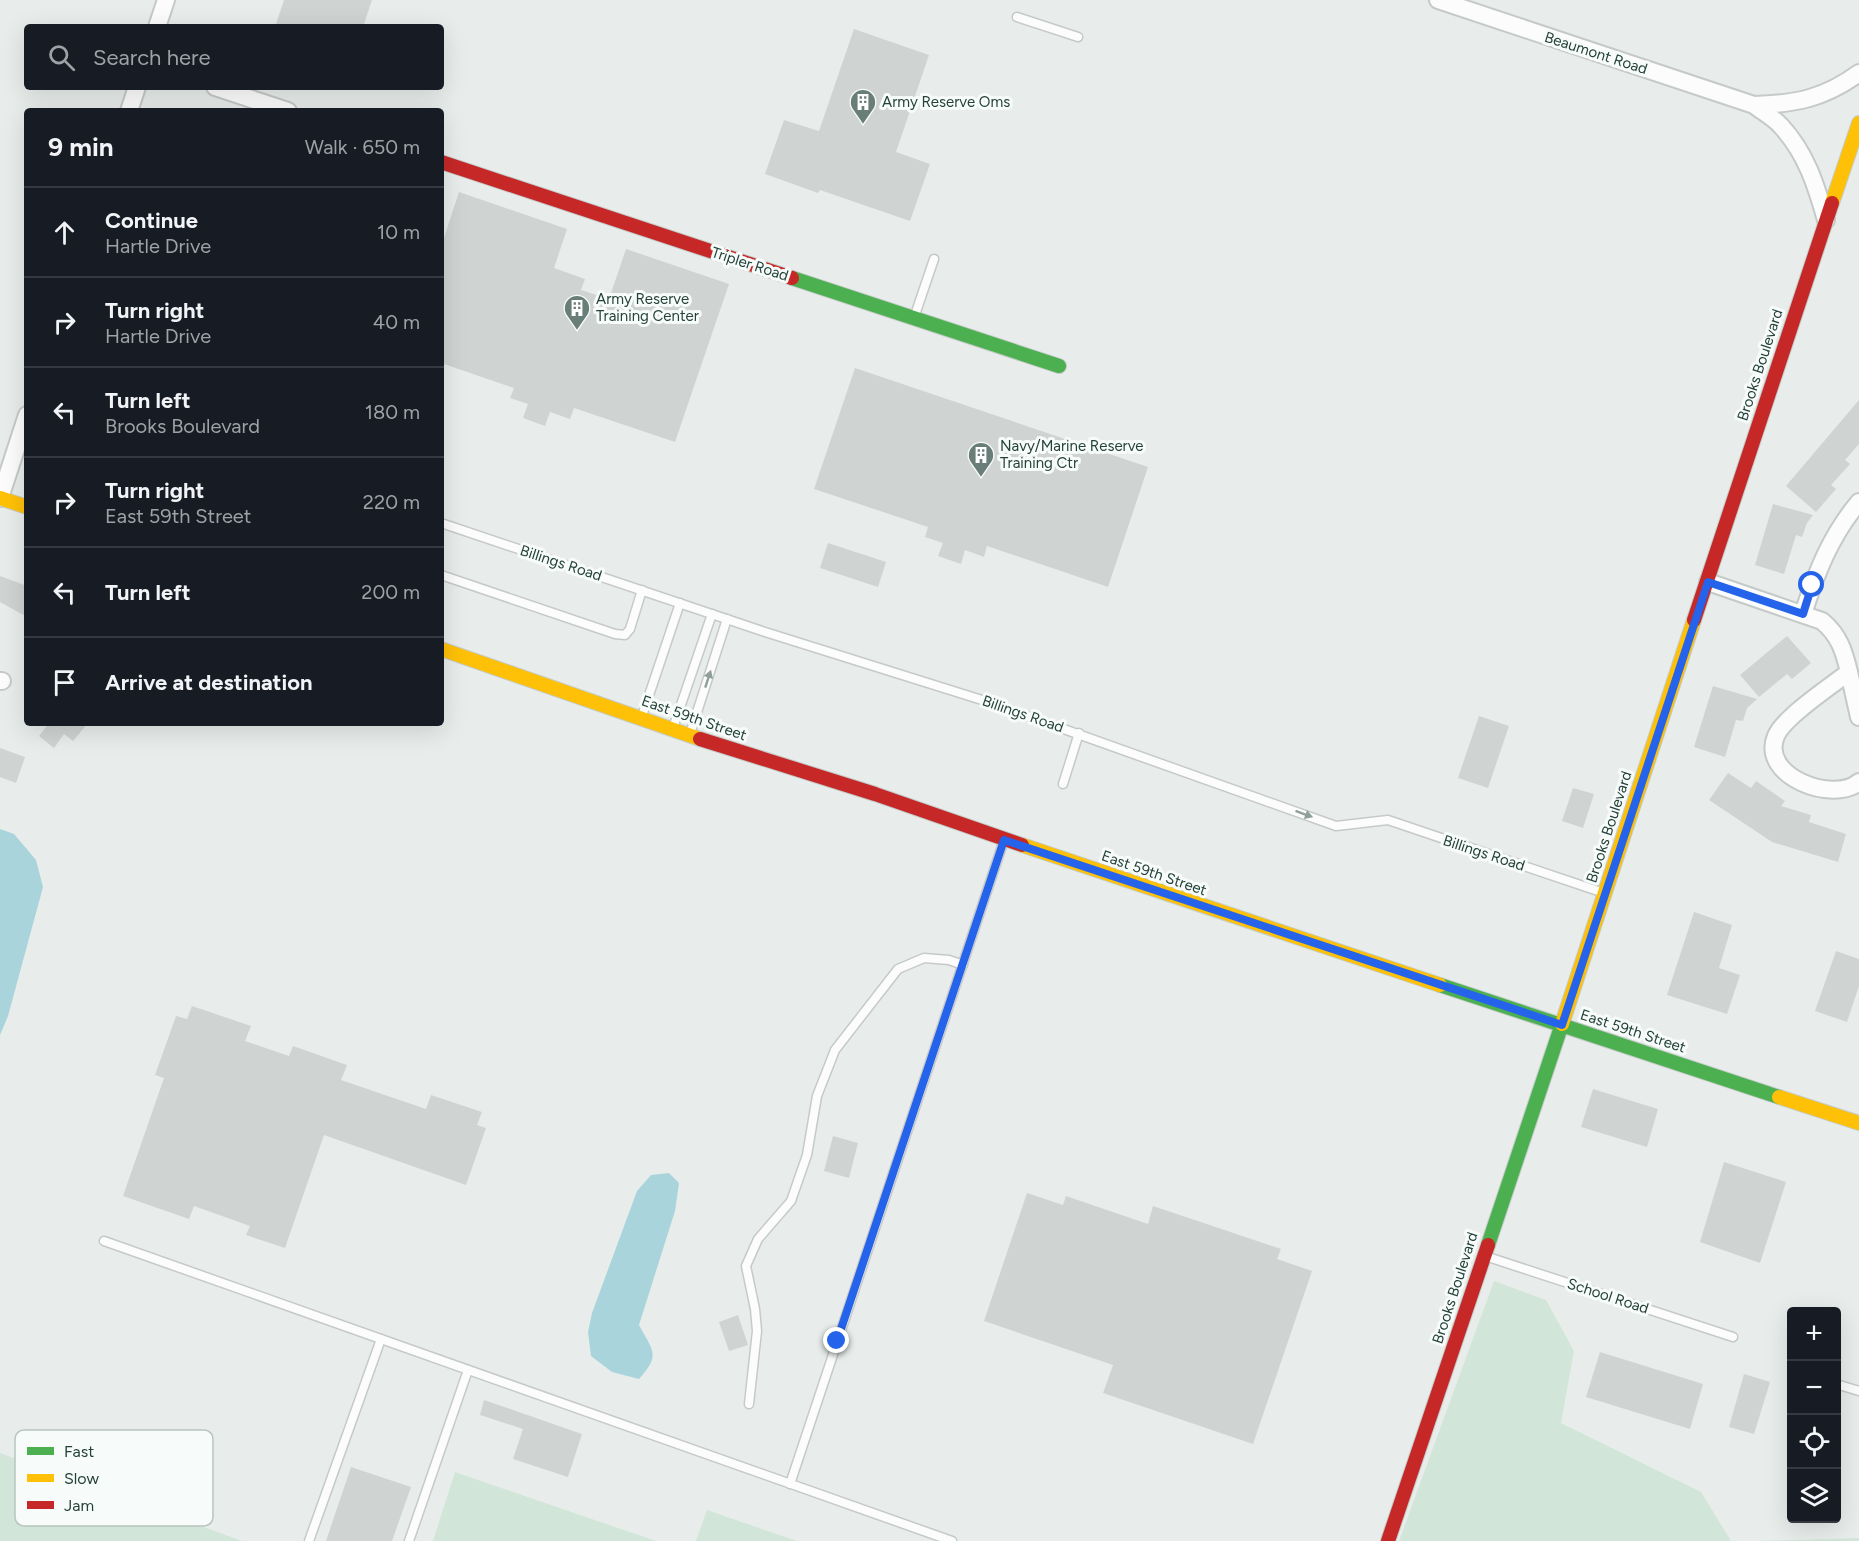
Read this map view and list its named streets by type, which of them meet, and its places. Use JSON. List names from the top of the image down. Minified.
{"streets":{"street":["Beaumont Road","Tripler Road","Brooks Boulevard","East 59th Street"],"lane":["Billings Road","School Road"]},"crossings":[["Beaumont Road","Brooks Boulevard"],["Brooks Boulevard","Billings Road"],["Brooks Boulevard","East 59th Street"],["Brooks Boulevard","School Road"]],"one_way":["Billings Road"],"places":{"building":["Army Reserve Oms","Army Reserve Training Center","Navy/Marine Reserve Training Ctr"]},"legend":["Fast","Slow","Jam"],"page":{"search":"Search here","heading":["9 min","Walk · 650 m"],"list":[["Continue","Hartle Drive","10 m"],["Turn right","Hartle Drive","40 m"],["Turn left","Brooks Boulevard","180 m"],["Turn right","East 59th Street","220 m"],["Turn left","200 m"],"Arrive at destination"],"map_buttons":["+","−"]}}
